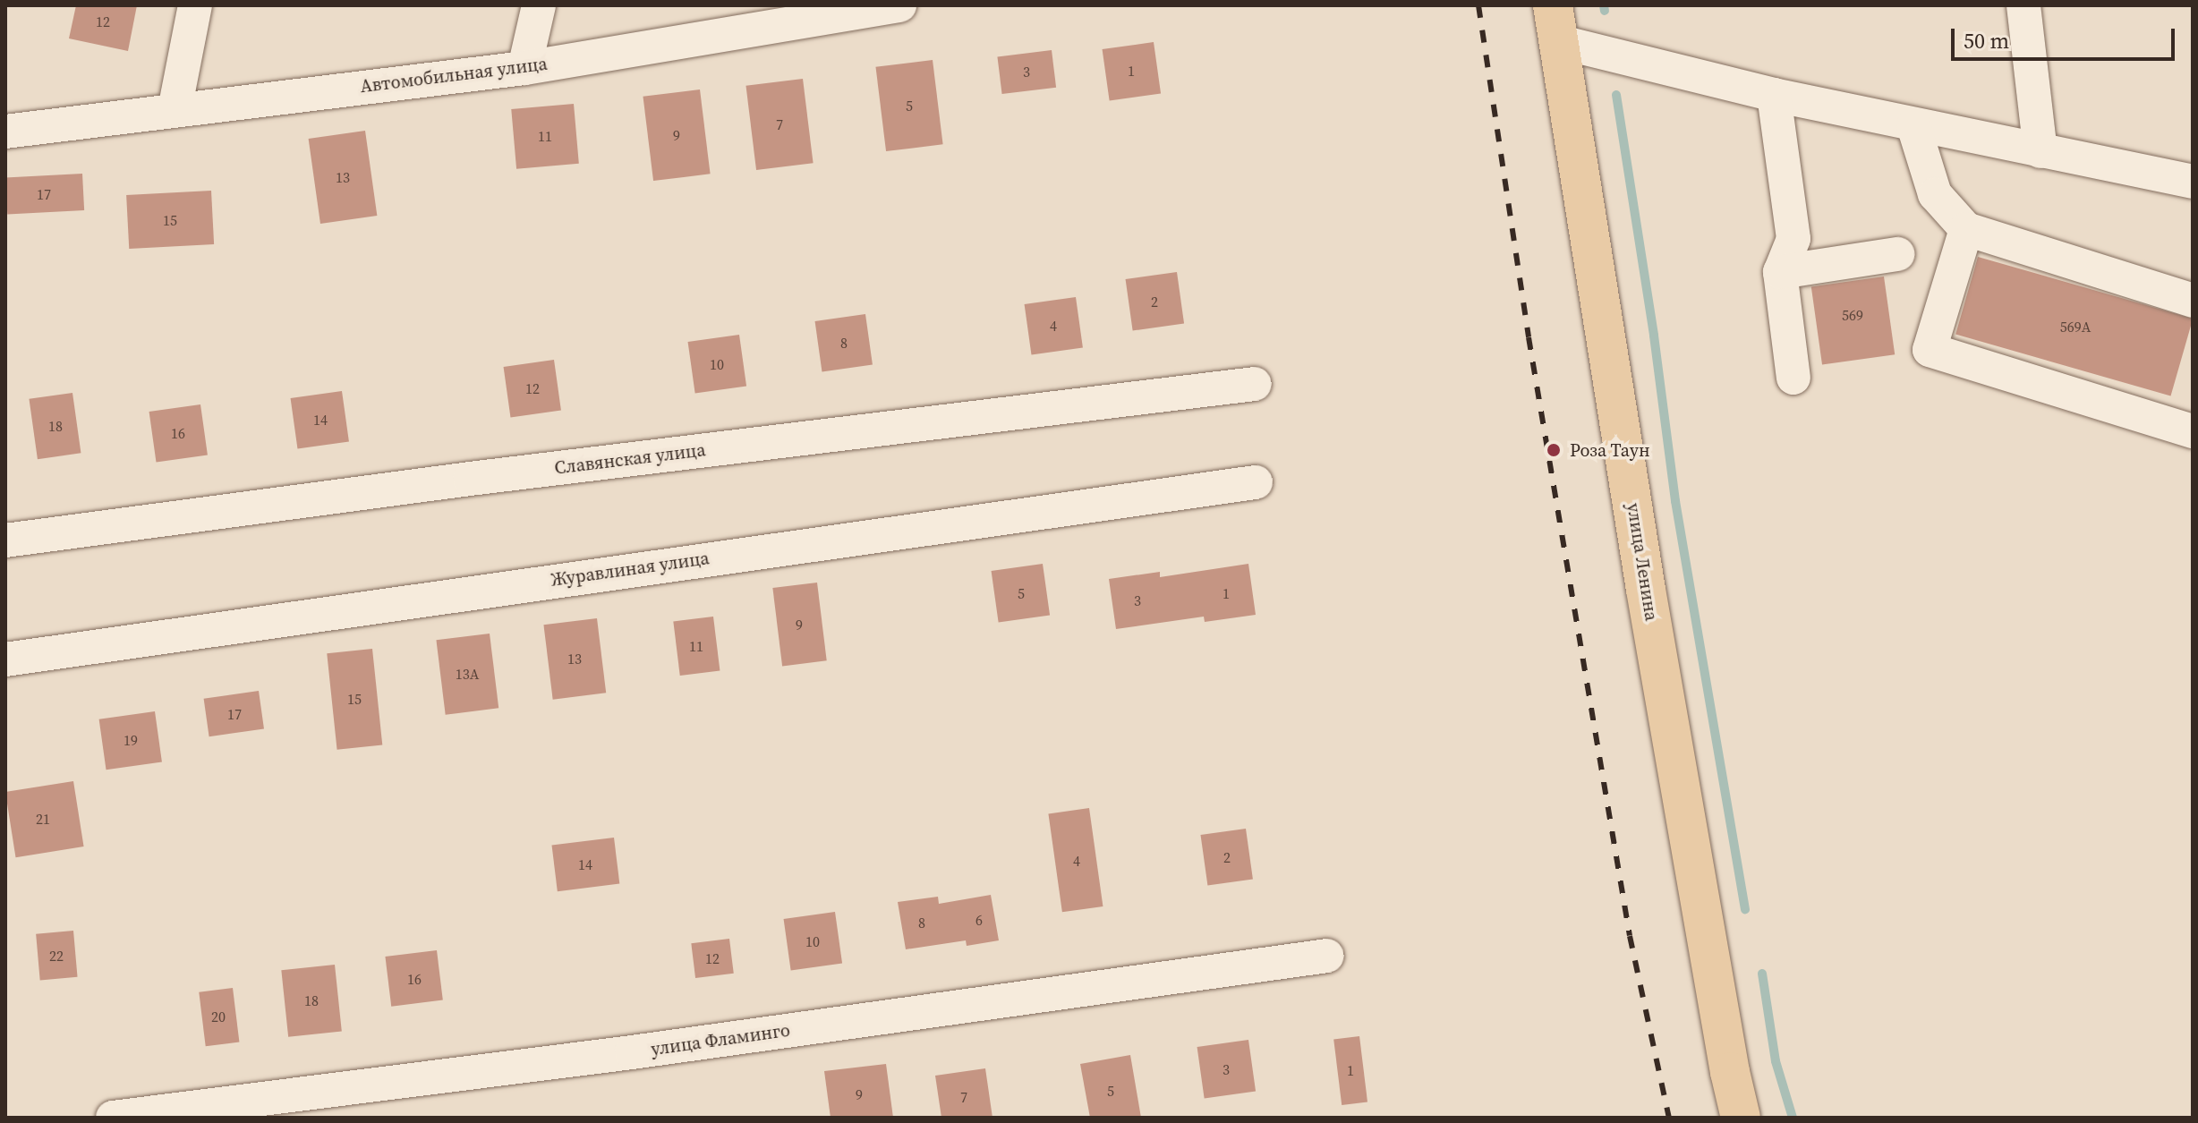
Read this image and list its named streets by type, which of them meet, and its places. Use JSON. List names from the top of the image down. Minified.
{"streets":{"main road":["улица Ленина"],"street":["Автомобильная улица","Славянская улица","Журавлиная улица","улица Фламинго"]},"places":["Роза Таун"],"house_numbers":["12","1","3","5","7","9","11","13","17","15","2","569","4","569А","8","10","12","14","18","16","5","1","3","9","11","13","13А","15","17","19","21","2","4","14","6","8","10","22","12","16","18","20","3","1","5","9","7"],"scale_bar":"50 m"}
